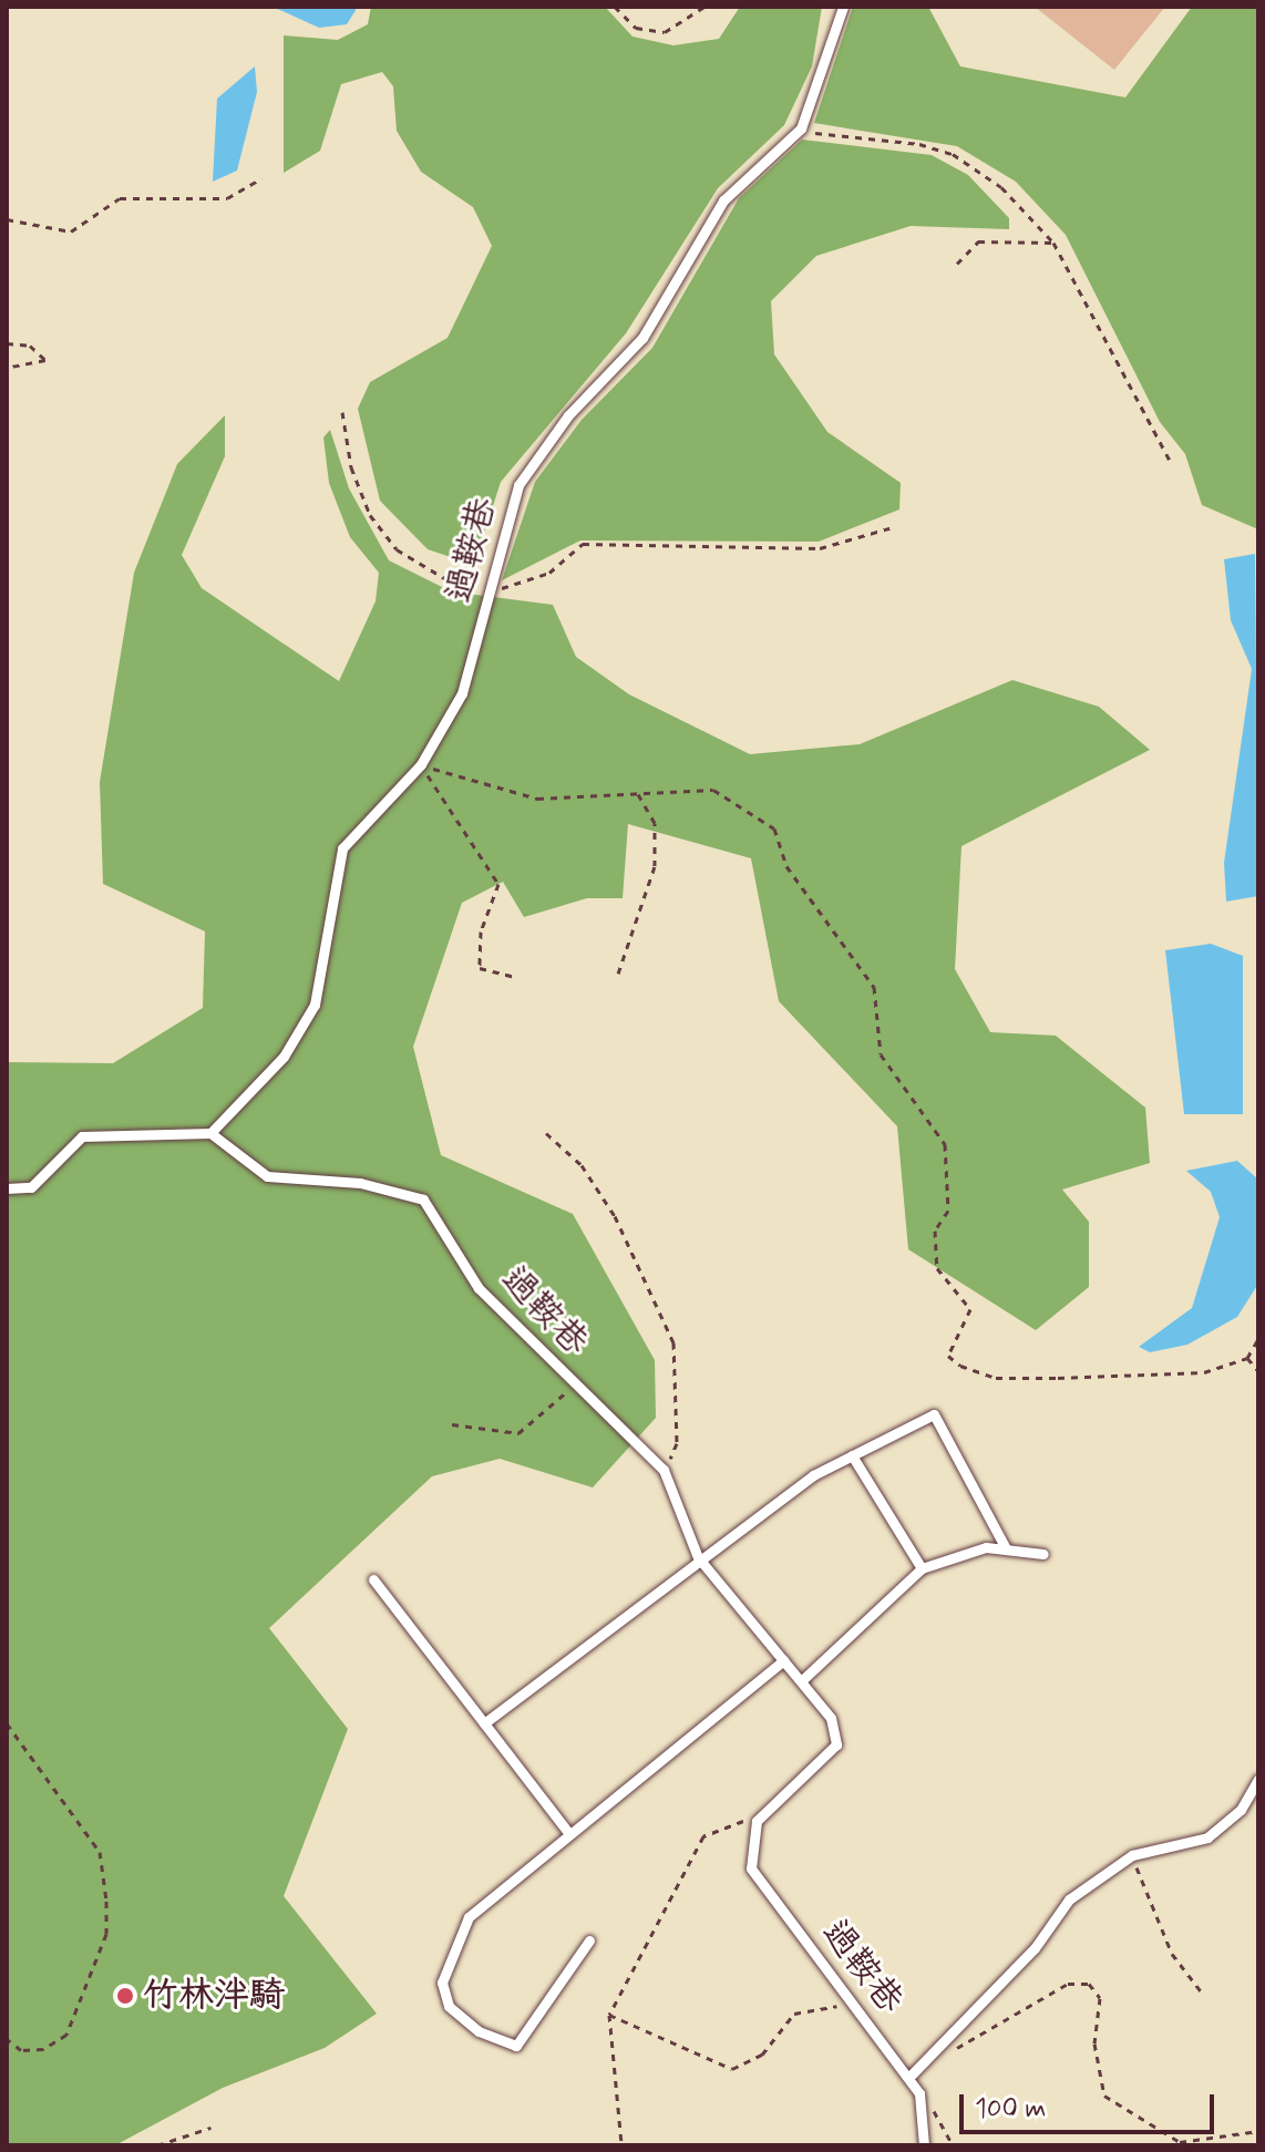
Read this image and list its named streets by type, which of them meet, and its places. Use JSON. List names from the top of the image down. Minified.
{"streets":{"lane":["過鞍巷"]},"places":["竹林泮騎"],"scale_bar":"100 m"}
